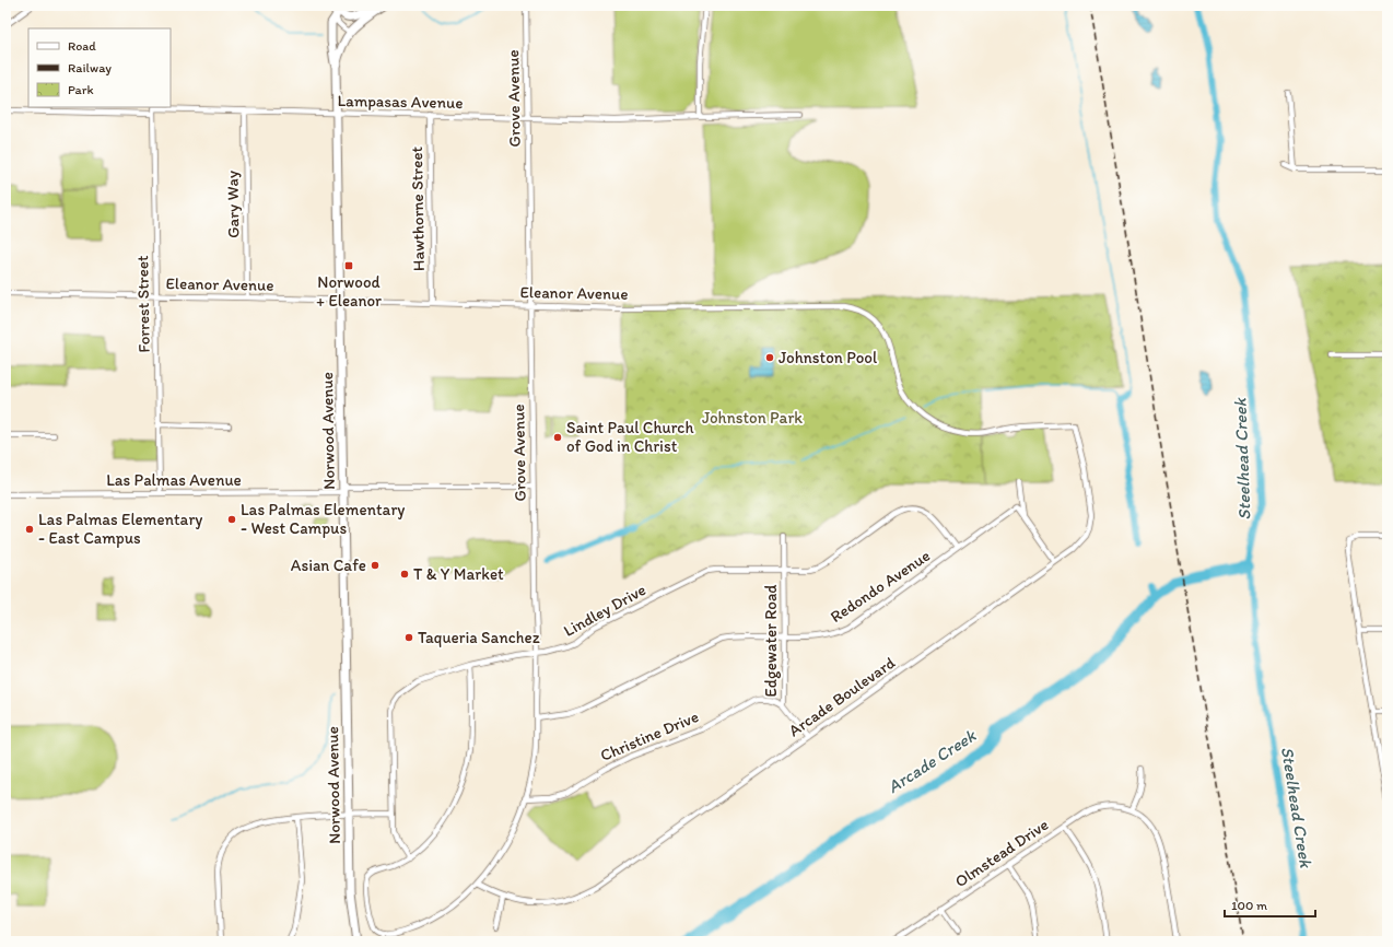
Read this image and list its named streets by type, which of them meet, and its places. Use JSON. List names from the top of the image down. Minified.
{"streets":{"main road":["Norwood Avenue"],"street":["Grove Avenue","Lampasas Avenue","Gary Way","Hawthorne Street","Eleanor Avenue","Forrest Street","Las Palmas Avenue","Redondo Avenue","Lindley Drive","Edgewater Road","Arcade Boulevard","Christine Drive","Olmstead Drive"]},"crossings":[["Grove Avenue","Lampasas Avenue"],["Grove Avenue","Eleanor Avenue"],["Grove Avenue","Las Palmas Avenue"],["Grove Avenue","Redondo Avenue"],["Grove Avenue","Lindley Drive"],["Grove Avenue","Arcade Boulevard"],["Grove Avenue","Christine Drive"],["Lampasas Avenue","Gary Way"],["Lampasas Avenue","Hawthorne Street"],["Lampasas Avenue","Forrest Street"],["Lampasas Avenue","Norwood Avenue"],["Gary Way","Eleanor Avenue"],["Hawthorne Street","Eleanor Avenue"],["Eleanor Avenue","Forrest Street"],["Eleanor Avenue","Norwood Avenue"],["Eleanor Avenue","Arcade Boulevard"],["Forrest Street","Las Palmas Avenue"],["Norwood Avenue","Las Palmas Avenue"],["Redondo Avenue","Lindley Drive"],["Redondo Avenue","Edgewater Road"],["Lindley Drive","Edgewater Road"],["Edgewater Road","Arcade Boulevard"],["Edgewater Road","Christine Drive"]],"water":["Steelhead Creek","Arcade Creek"],"parks":["Johnston Park"],"places":{"transit":["Norwood + Eleanor"],"other":["Johnston Pool","Saint Paul Church of God in Christ","Las Palmas Elementary - West Campus","Las Palmas Elementary - East Campus","Asian Cafe","T & Y Market","Taqueria Sanchez"]},"legend":["Road","Railway","Park"],"scale_bar":"100 m"}
